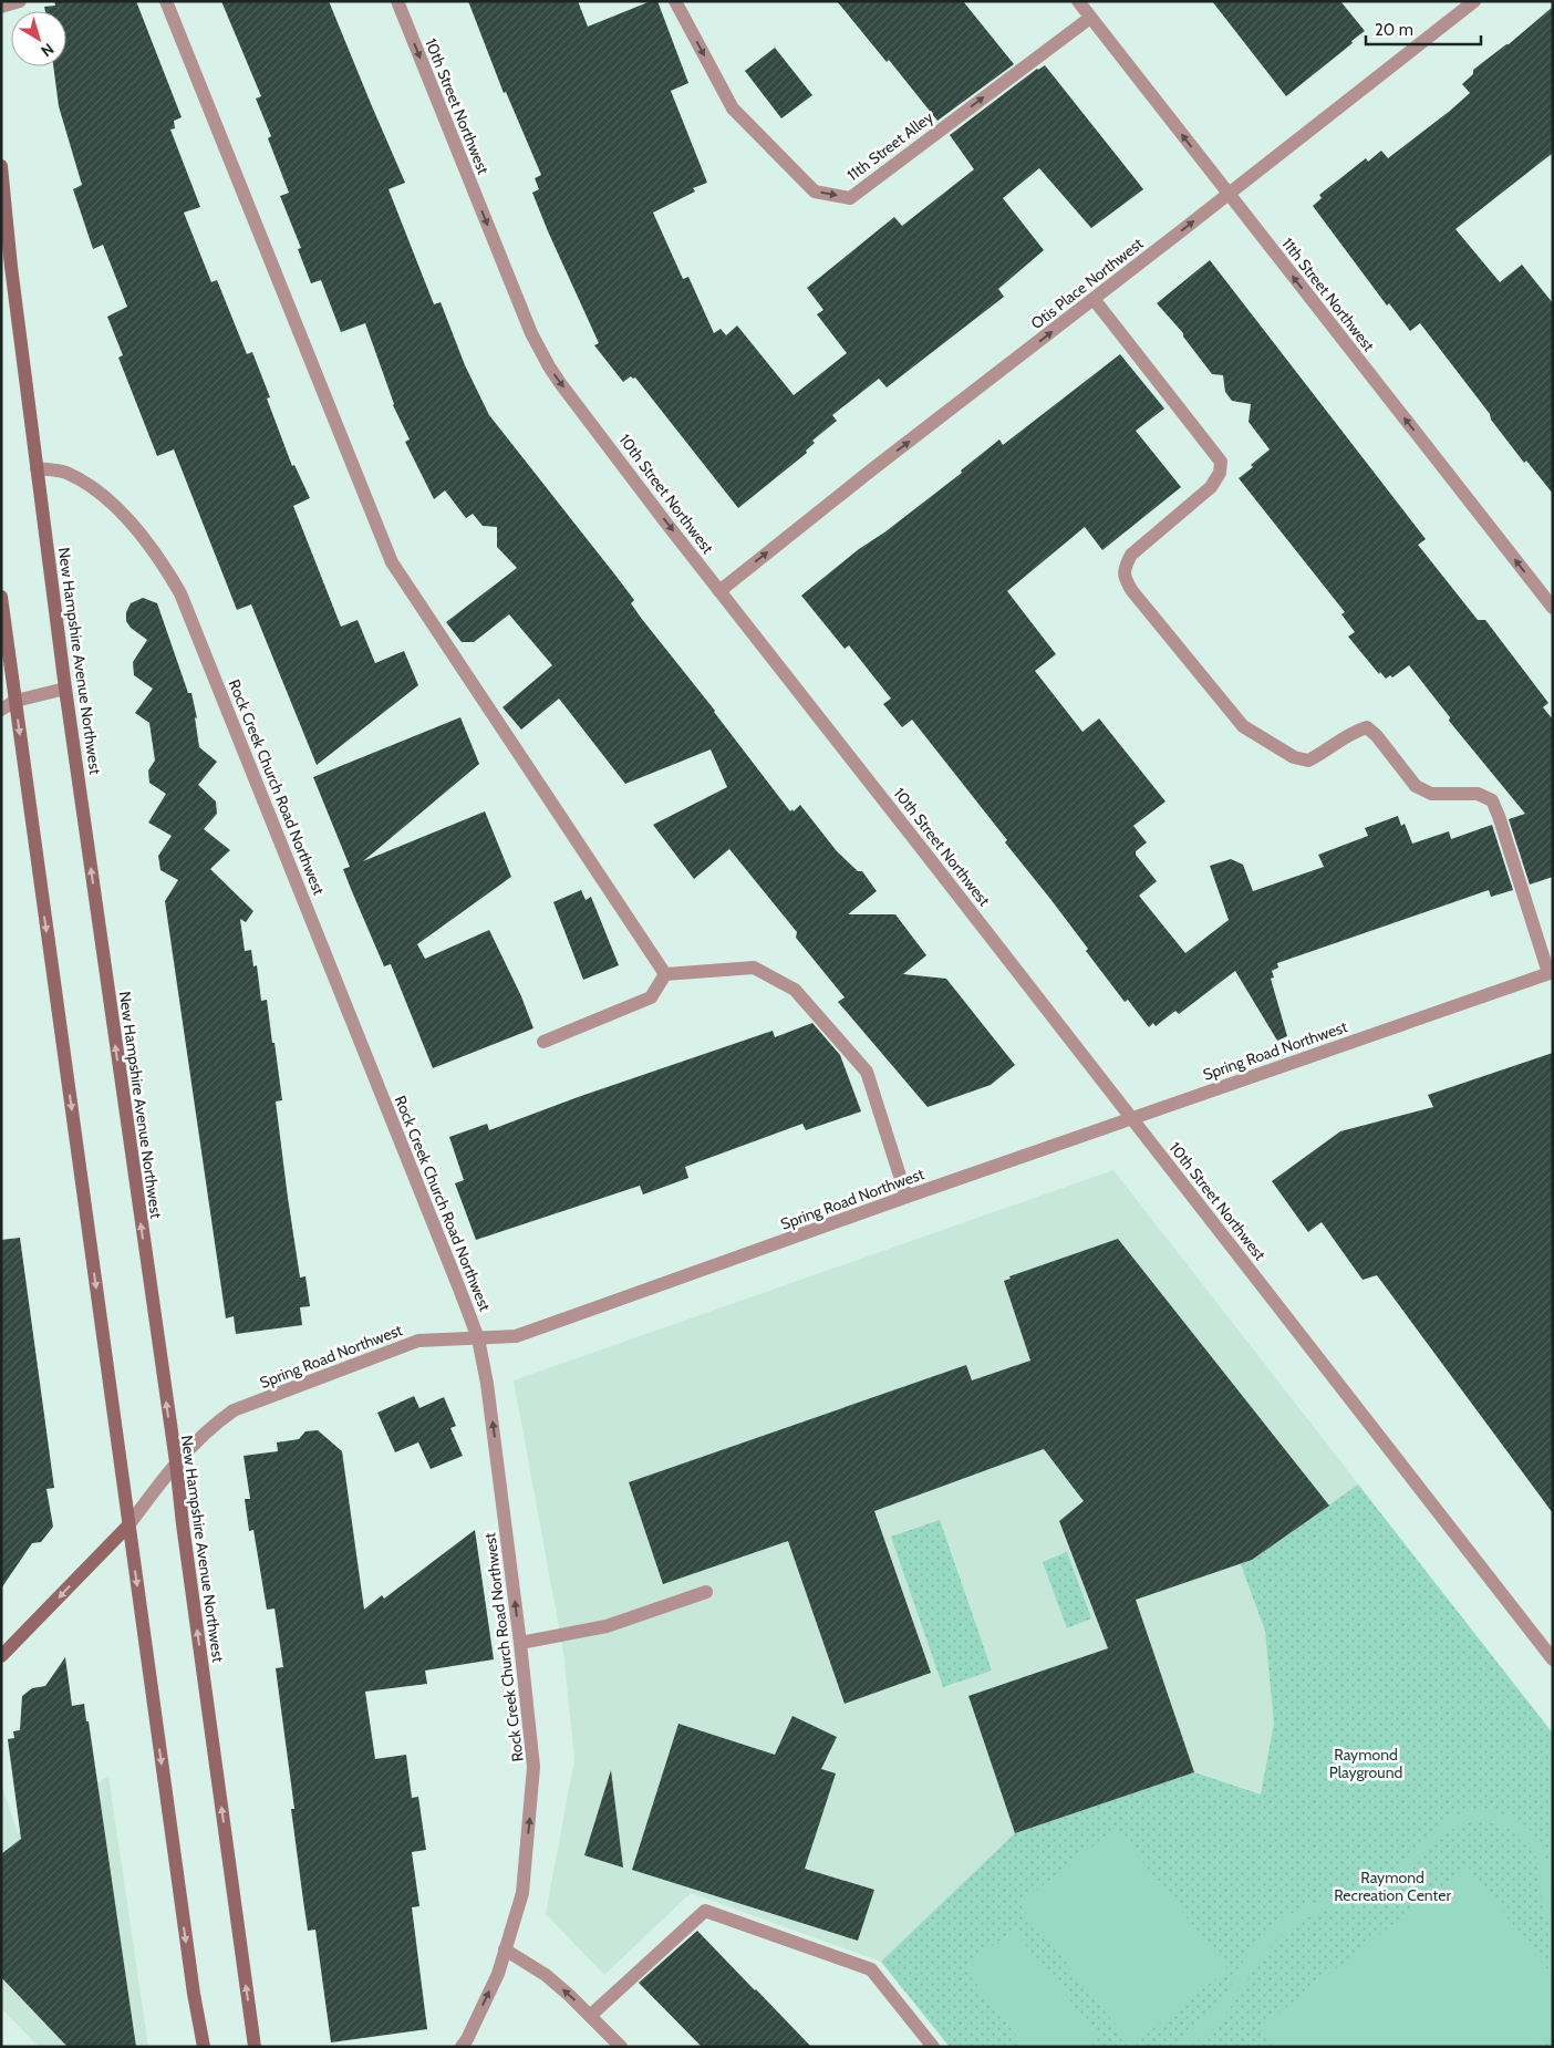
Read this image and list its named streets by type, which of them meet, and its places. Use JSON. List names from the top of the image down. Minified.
{"streets":{"main road":["New Hampshire Avenue Northwest"],"street":["10th Street Northwest","11th Street Alley","Otis Place Northwest","11th Street Northwest","Rock Creek Church Road Northwest","Spring Road Northwest"]},"crossings":[["10th Street Northwest","Otis Place Northwest"],["10th Street Northwest","Spring Road Northwest"],["11th Street Alley","11th Street Northwest"],["Otis Place Northwest","11th Street Northwest"],["New Hampshire Avenue Northwest","Rock Creek Church Road Northwest"],["New Hampshire Avenue Northwest","Spring Road Northwest"],["Rock Creek Church Road Northwest","Spring Road Northwest"]],"one_way":["Otis Place Northwest","11th Street Northwest","Rock Creek Church Road Northwest"],"parks":["Raymond Playground","Raymond Recreation Center"],"scale_bar":"20 m","north":"bottom right"}
